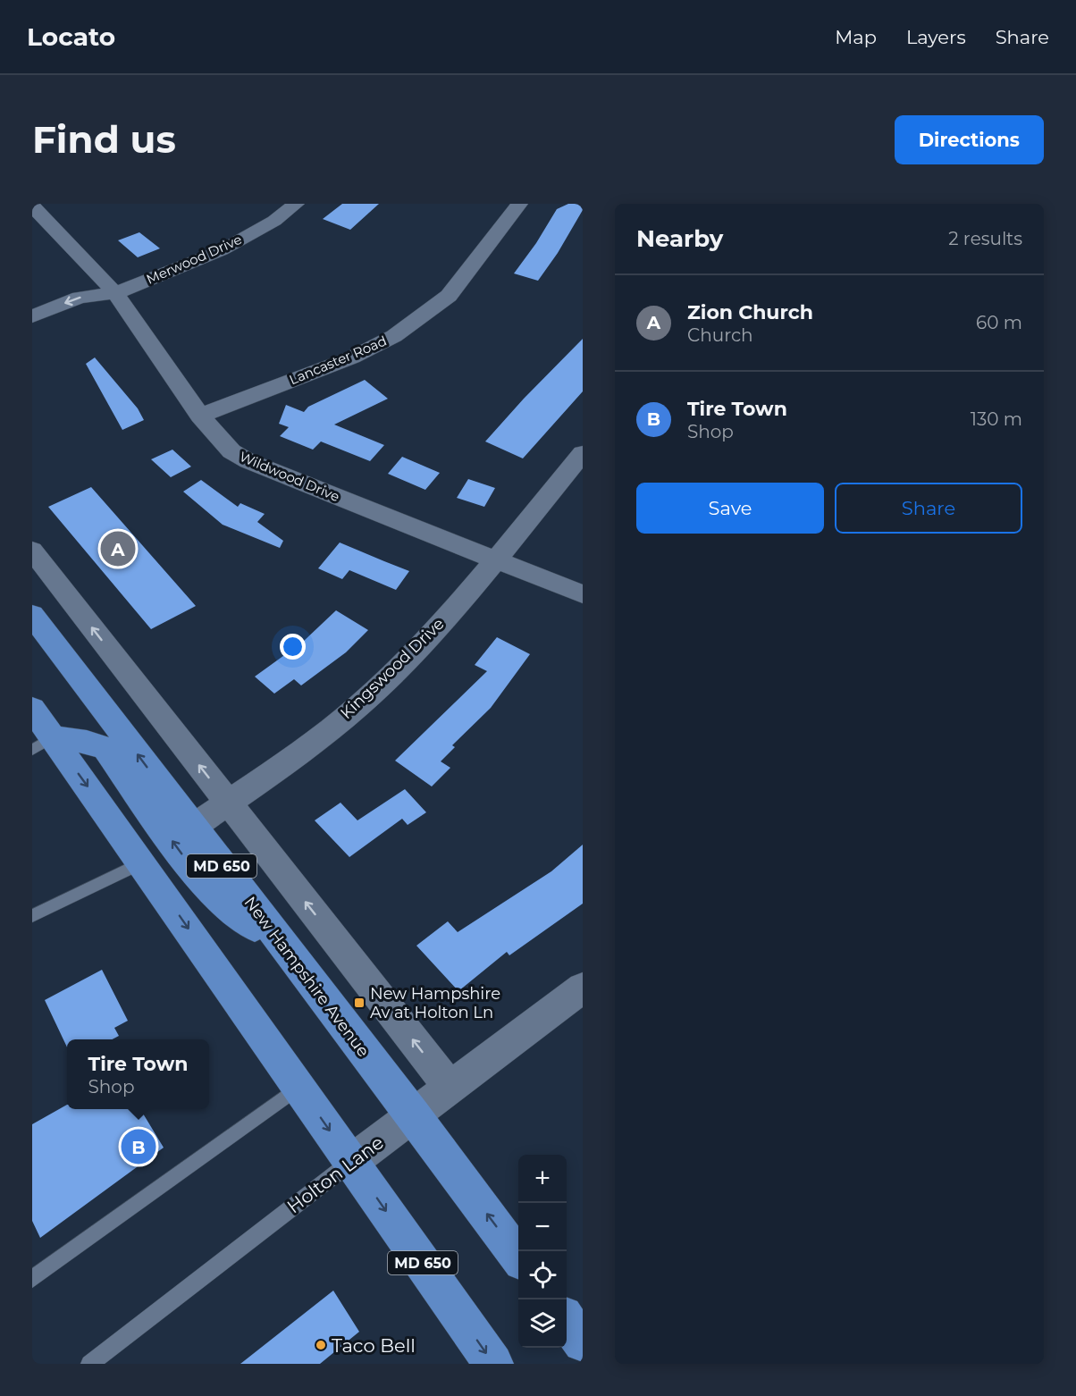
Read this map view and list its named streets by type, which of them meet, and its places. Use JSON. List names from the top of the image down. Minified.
{"streets":{"main road":["MD 650","New Hampshire Avenue"],"street":["Merwood Drive","Lancaster Road","Wildwood Drive","Kingswood Drive","Holton Lane"]},"crossings":[["Merwood Drive","Wildwood Drive"],["Lancaster Road","Wildwood Drive"],["Wildwood Drive","Kingswood Drive"],["Kingswood Drive","New Hampshire Avenue"],["MD 650","Holton Lane"],["New Hampshire Avenue","Holton Lane"]],"places":{"transit":["New Hampshire Av at Holton Ln"],"other":["Taco Bell"]},"page":{"header":"Locato","nav":["Map","Layers","Share"],"buttons":["Directions",["Save","Share"]],"title":"Find us","heading":["Nearby","2 results"],"list":[{"mark":"A","name":"Zion Church","note":"Church","value":"60 m"},{"mark":"B","name":"Tire Town","note":"Shop","value":"130 m"}],"pins":["A","B"],"popup":["Tire Town","Shop"],"map_buttons":["+","−"]}}
